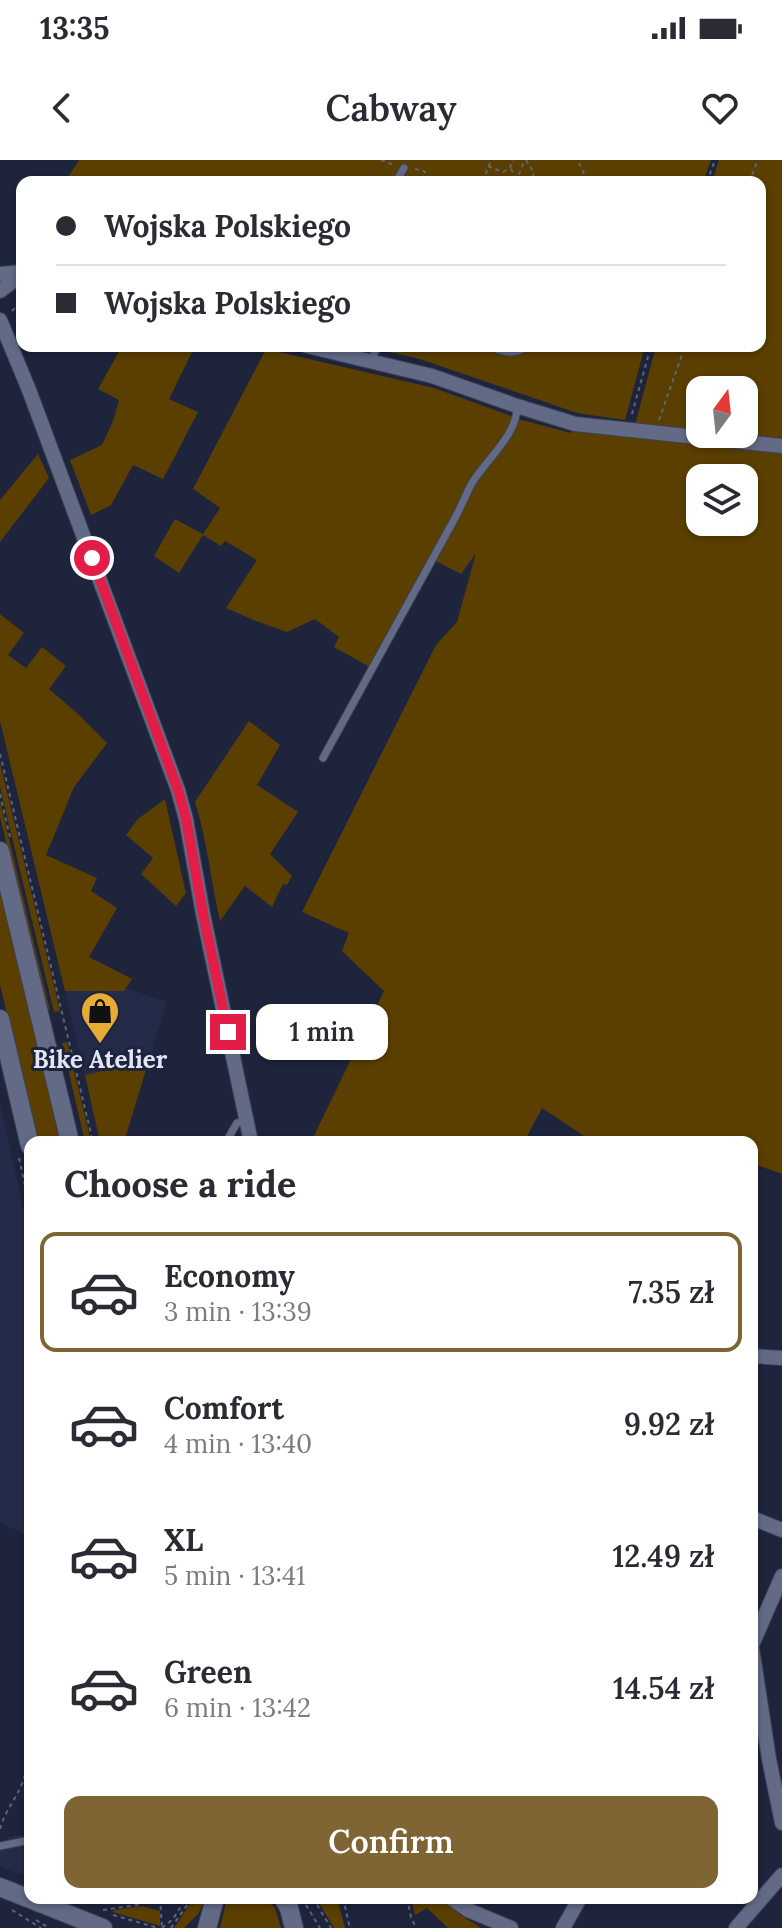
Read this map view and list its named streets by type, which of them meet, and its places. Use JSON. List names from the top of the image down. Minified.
{"places":{"shop":["Bike Atelier"]},"north":"top","page":{"status":"13:35","header":"Cabway","banner":["Wojska Polskiego","Wojska Polskiego"],"bubble":"1 min","heading":"Choose a ride","list":[{"name":"Economy","note":"3 min · 13:39","value":"7.35 zł"},{"name":"Comfort","note":"4 min · 13:40","value":"9.92 zł"},{"name":"XL","note":"5 min · 13:41","value":"12.49 zł"},{"name":"Green","note":"6 min · 13:42","value":"14.54 zł"}],"buttons":"Confirm"}}
